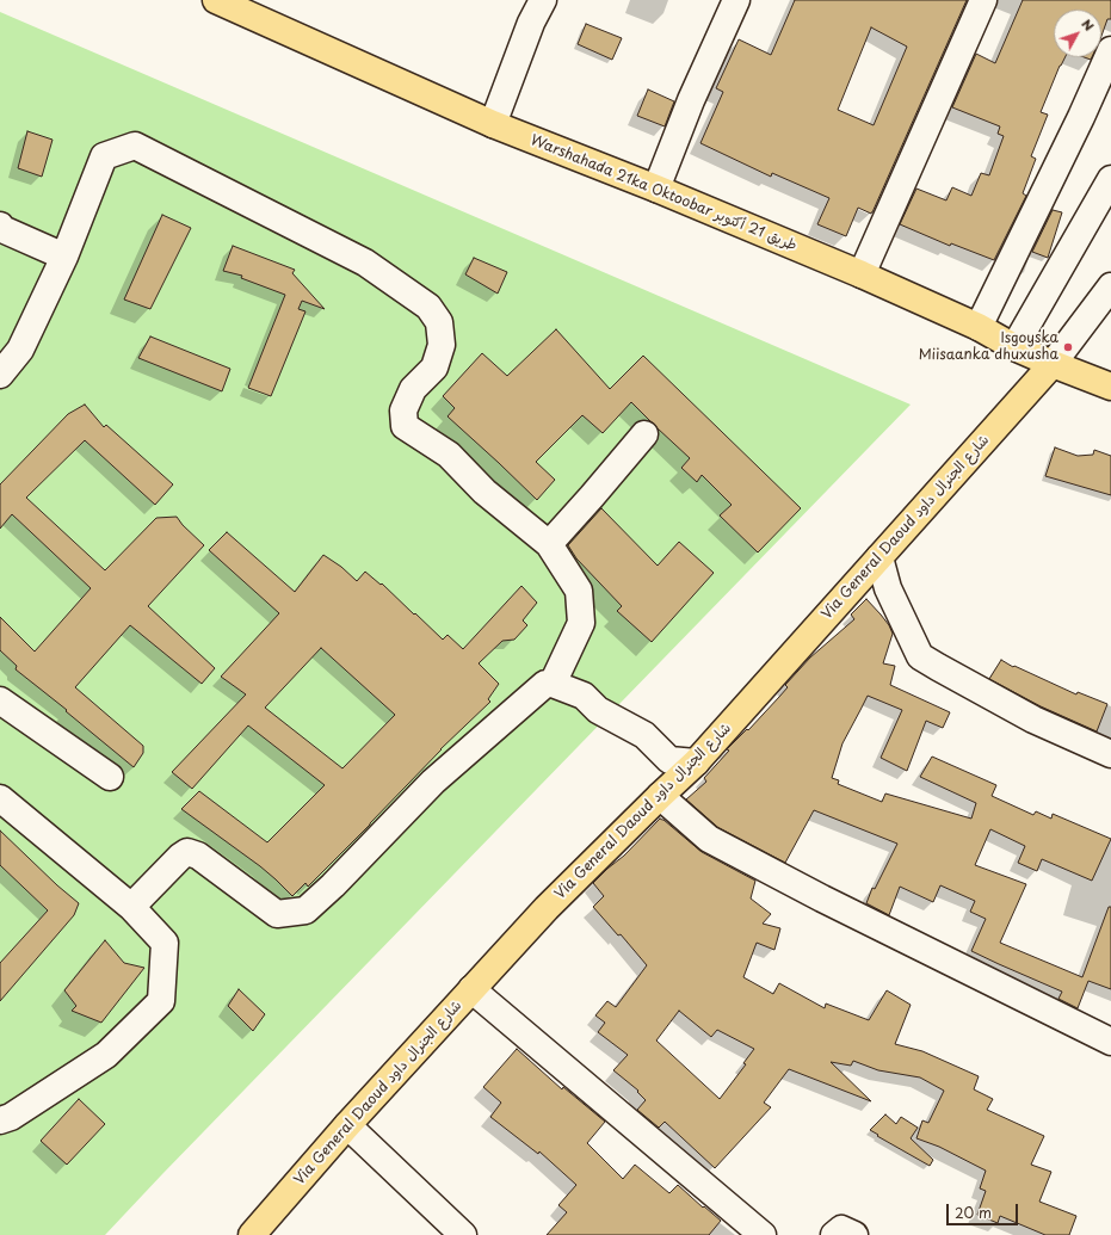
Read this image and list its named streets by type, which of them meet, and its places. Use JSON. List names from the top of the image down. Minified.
{"streets":{"main road":["Warshahada 21ka Oktoobar طريق 21 أكتوبر","Via General Daoud شارع الجنرال داود"]},"crossings":[["Warshahada 21ka Oktoobar طريق 21 أكتوبر","Via General Daoud شارع الجنرال داود"]],"places":["Isgoyska Miisaanka dhuxusha"],"scale_bar":"20 m","north":"top right"}
